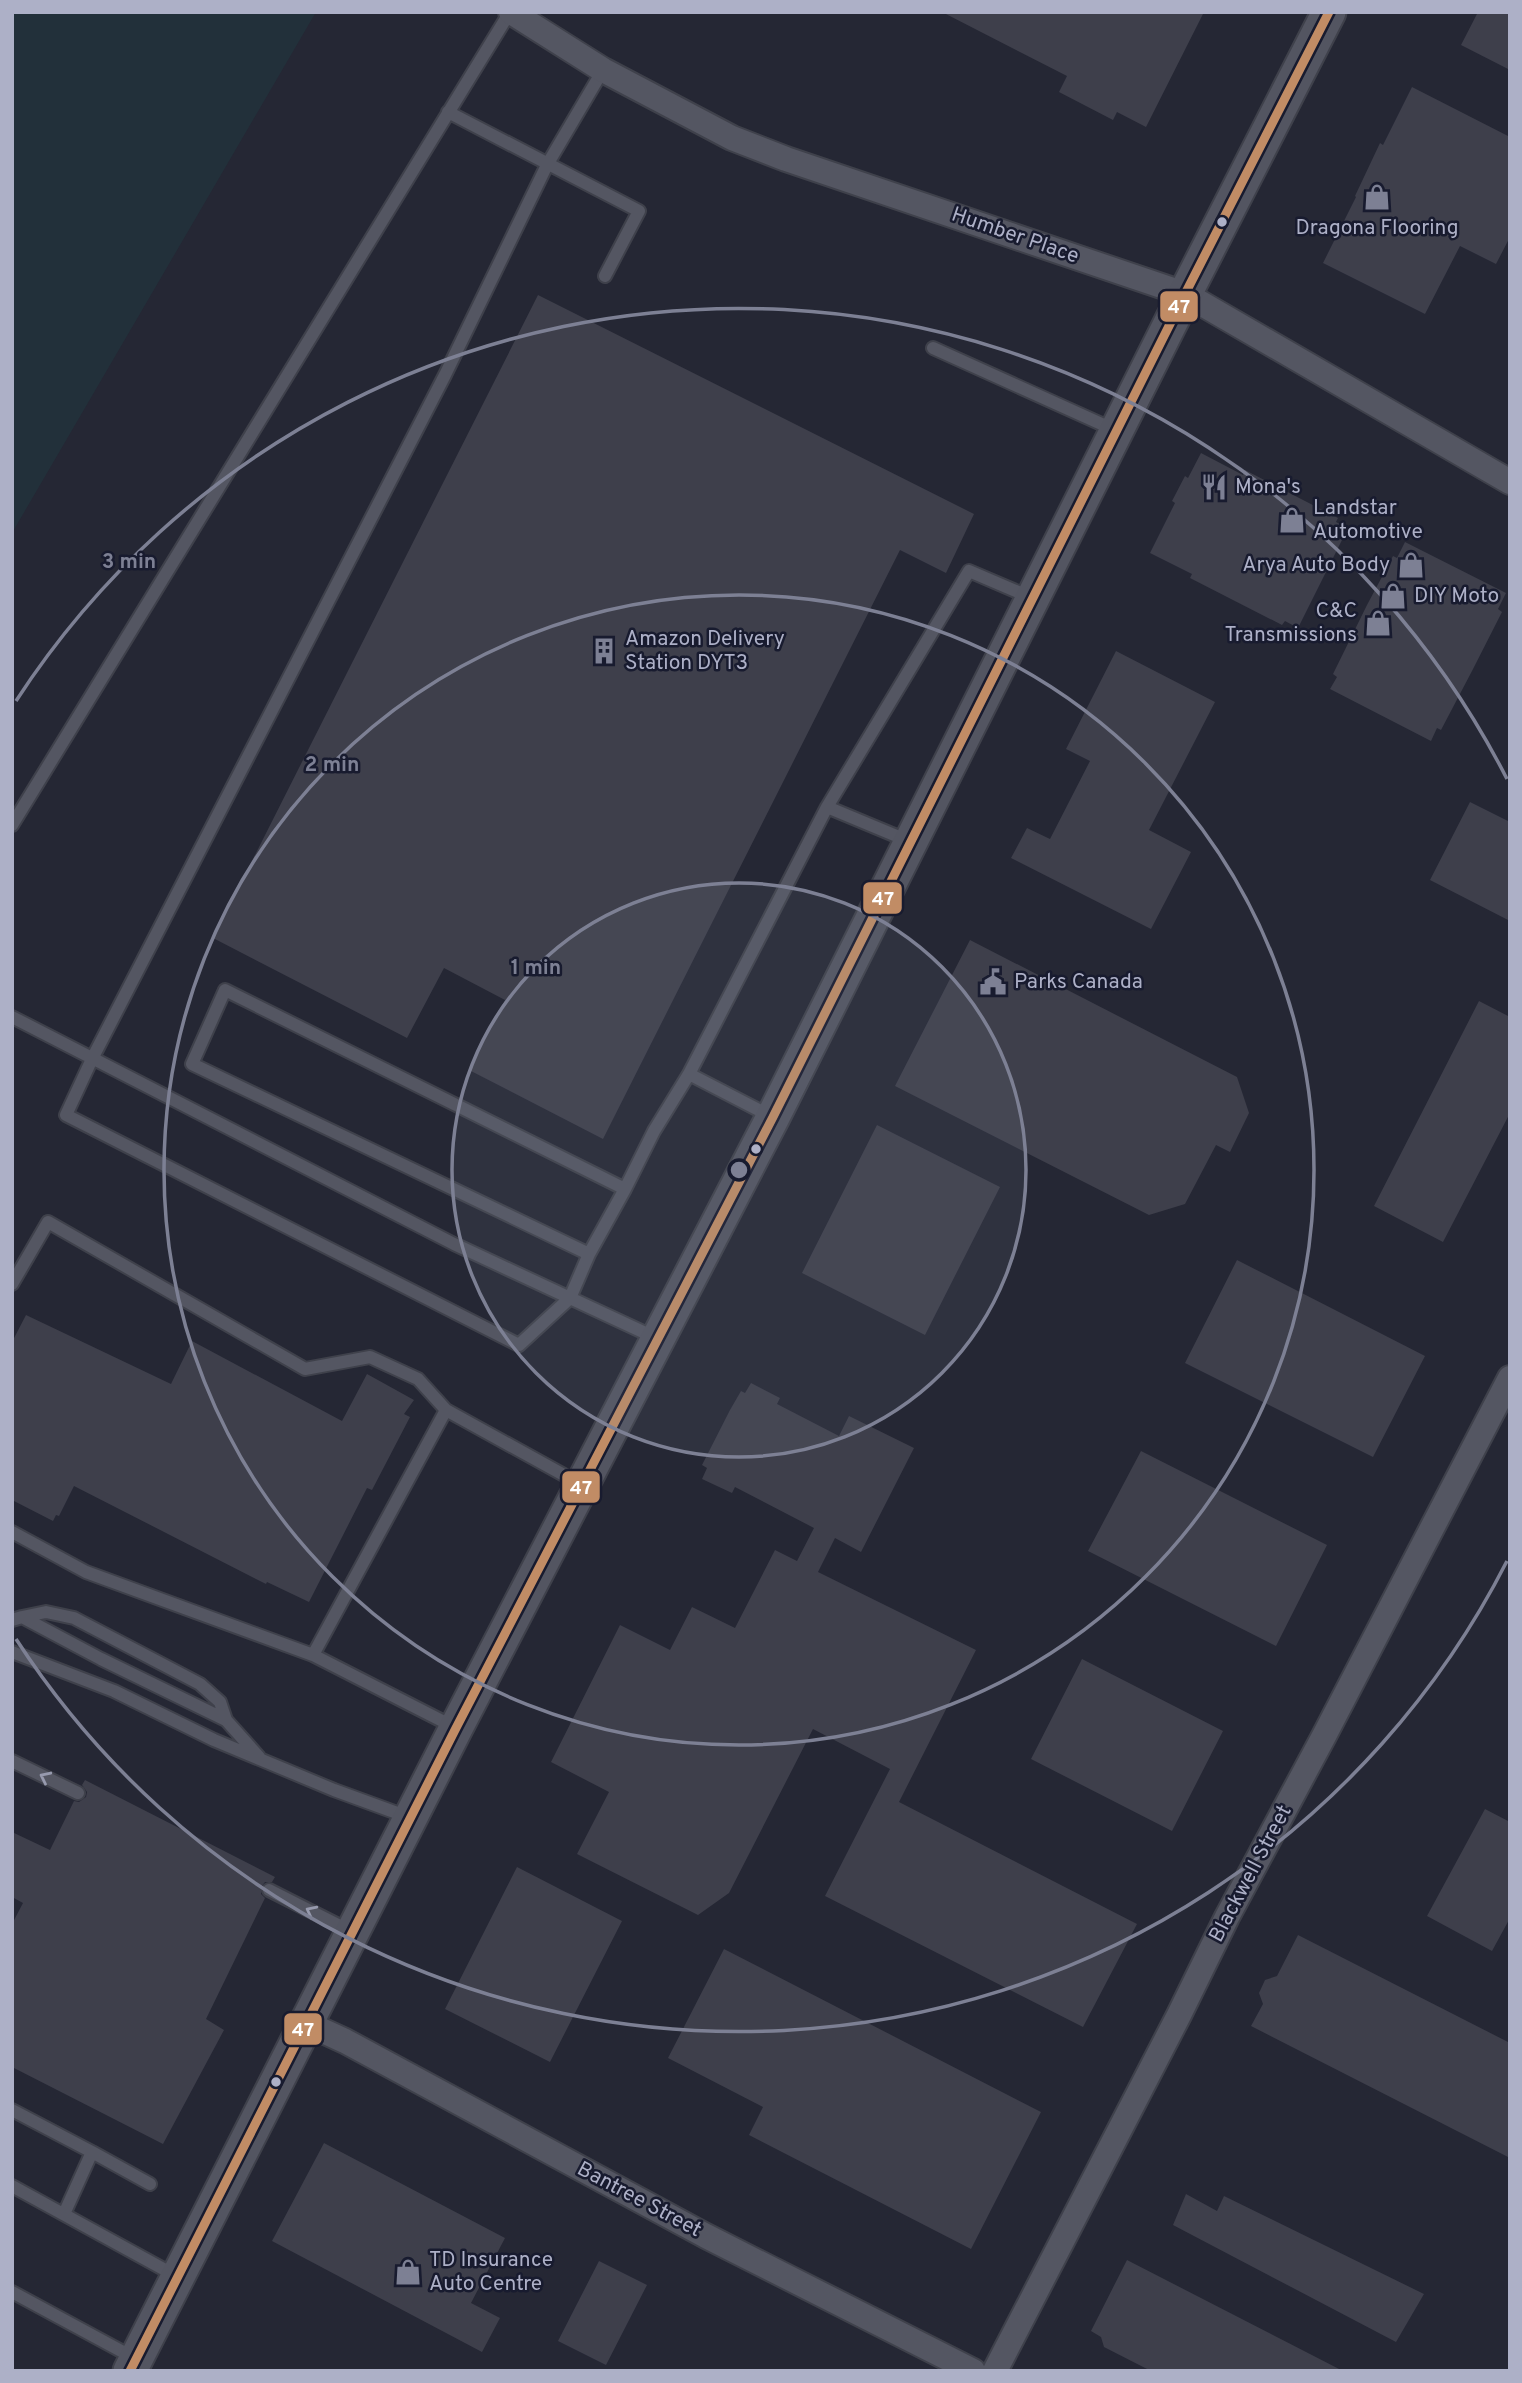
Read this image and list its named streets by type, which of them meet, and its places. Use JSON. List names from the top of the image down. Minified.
{"streets":{"street":["Humber Place","Blackwell Street","Bantree Street"]},"places":{"shop":["Dragona Flooring","Landstar Automotive","Arya Auto Body","DIY Moto","C&C Transmissions","TD Insurance Auto Centre"],"restaurant":["Mona's"],"building":["Amazon Delivery Station DYT3"],"public building":["Parks Canada"]},"lines":["transit line 47"],"rings":["3 min","2 min","1 min"]}
